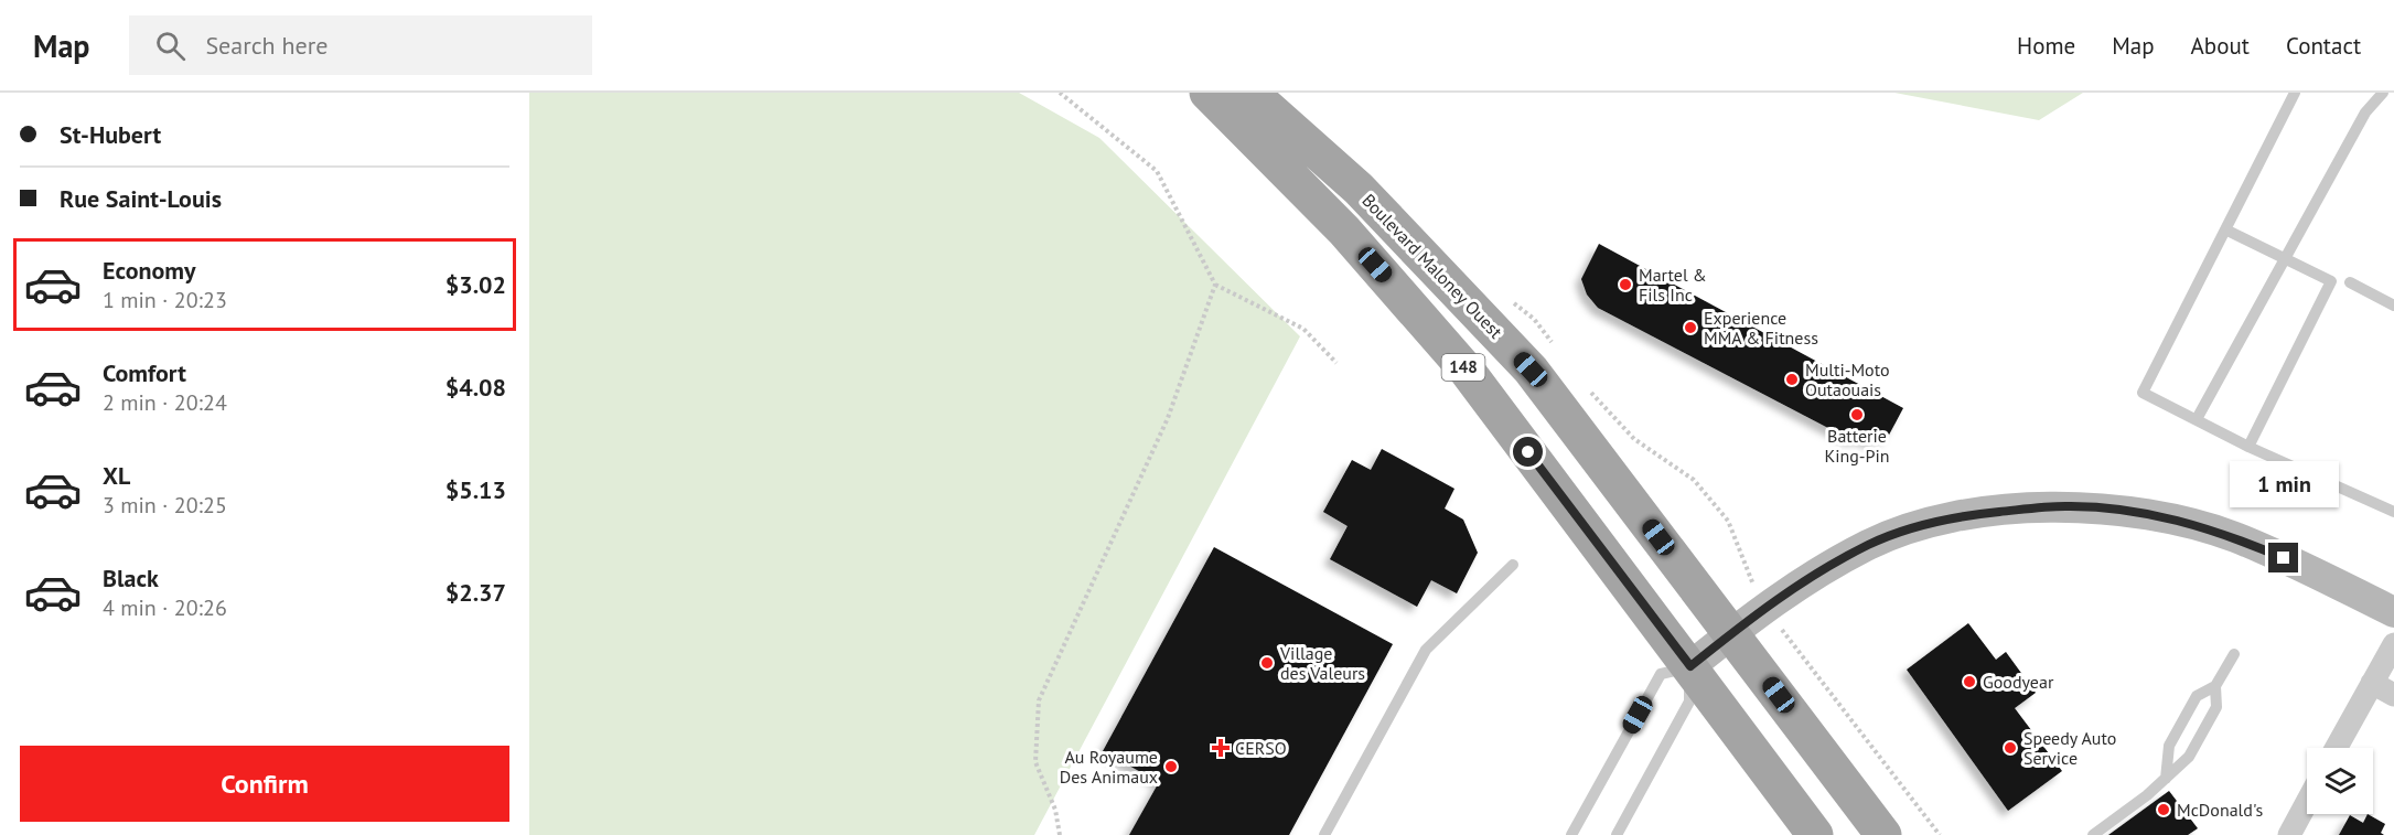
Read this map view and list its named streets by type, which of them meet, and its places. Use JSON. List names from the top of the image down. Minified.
{"streets":{"main road":["Boulevard Maloney Ouest","148"]},"places":{"other":["Martel & Fils Inc","Experience MMA & Fitness","Multi-Moto Outaouais","Batterie King-Pin","Village des Valeurs","Goodyear","Speedy Auto Service","Au Royaume Des Animaux","McDonald's"],"health":["CERSO"]},"page":{"header":"Map","search":"Search here","nav":["Home","Map","About","Contact"],"banner":["St-Hubert","Rue Saint-Louis"],"list":[{"name":"Economy","note":"1 min · 20:23","value":"$3.02"},{"name":"Comfort","note":"2 min · 20:24","value":"$4.08"},{"name":"XL","note":"3 min · 20:25","value":"$5.13"},{"name":"Black","note":"4 min · 20:26","value":"$2.37"}],"bubble":"1 min","buttons":"Confirm"}}
